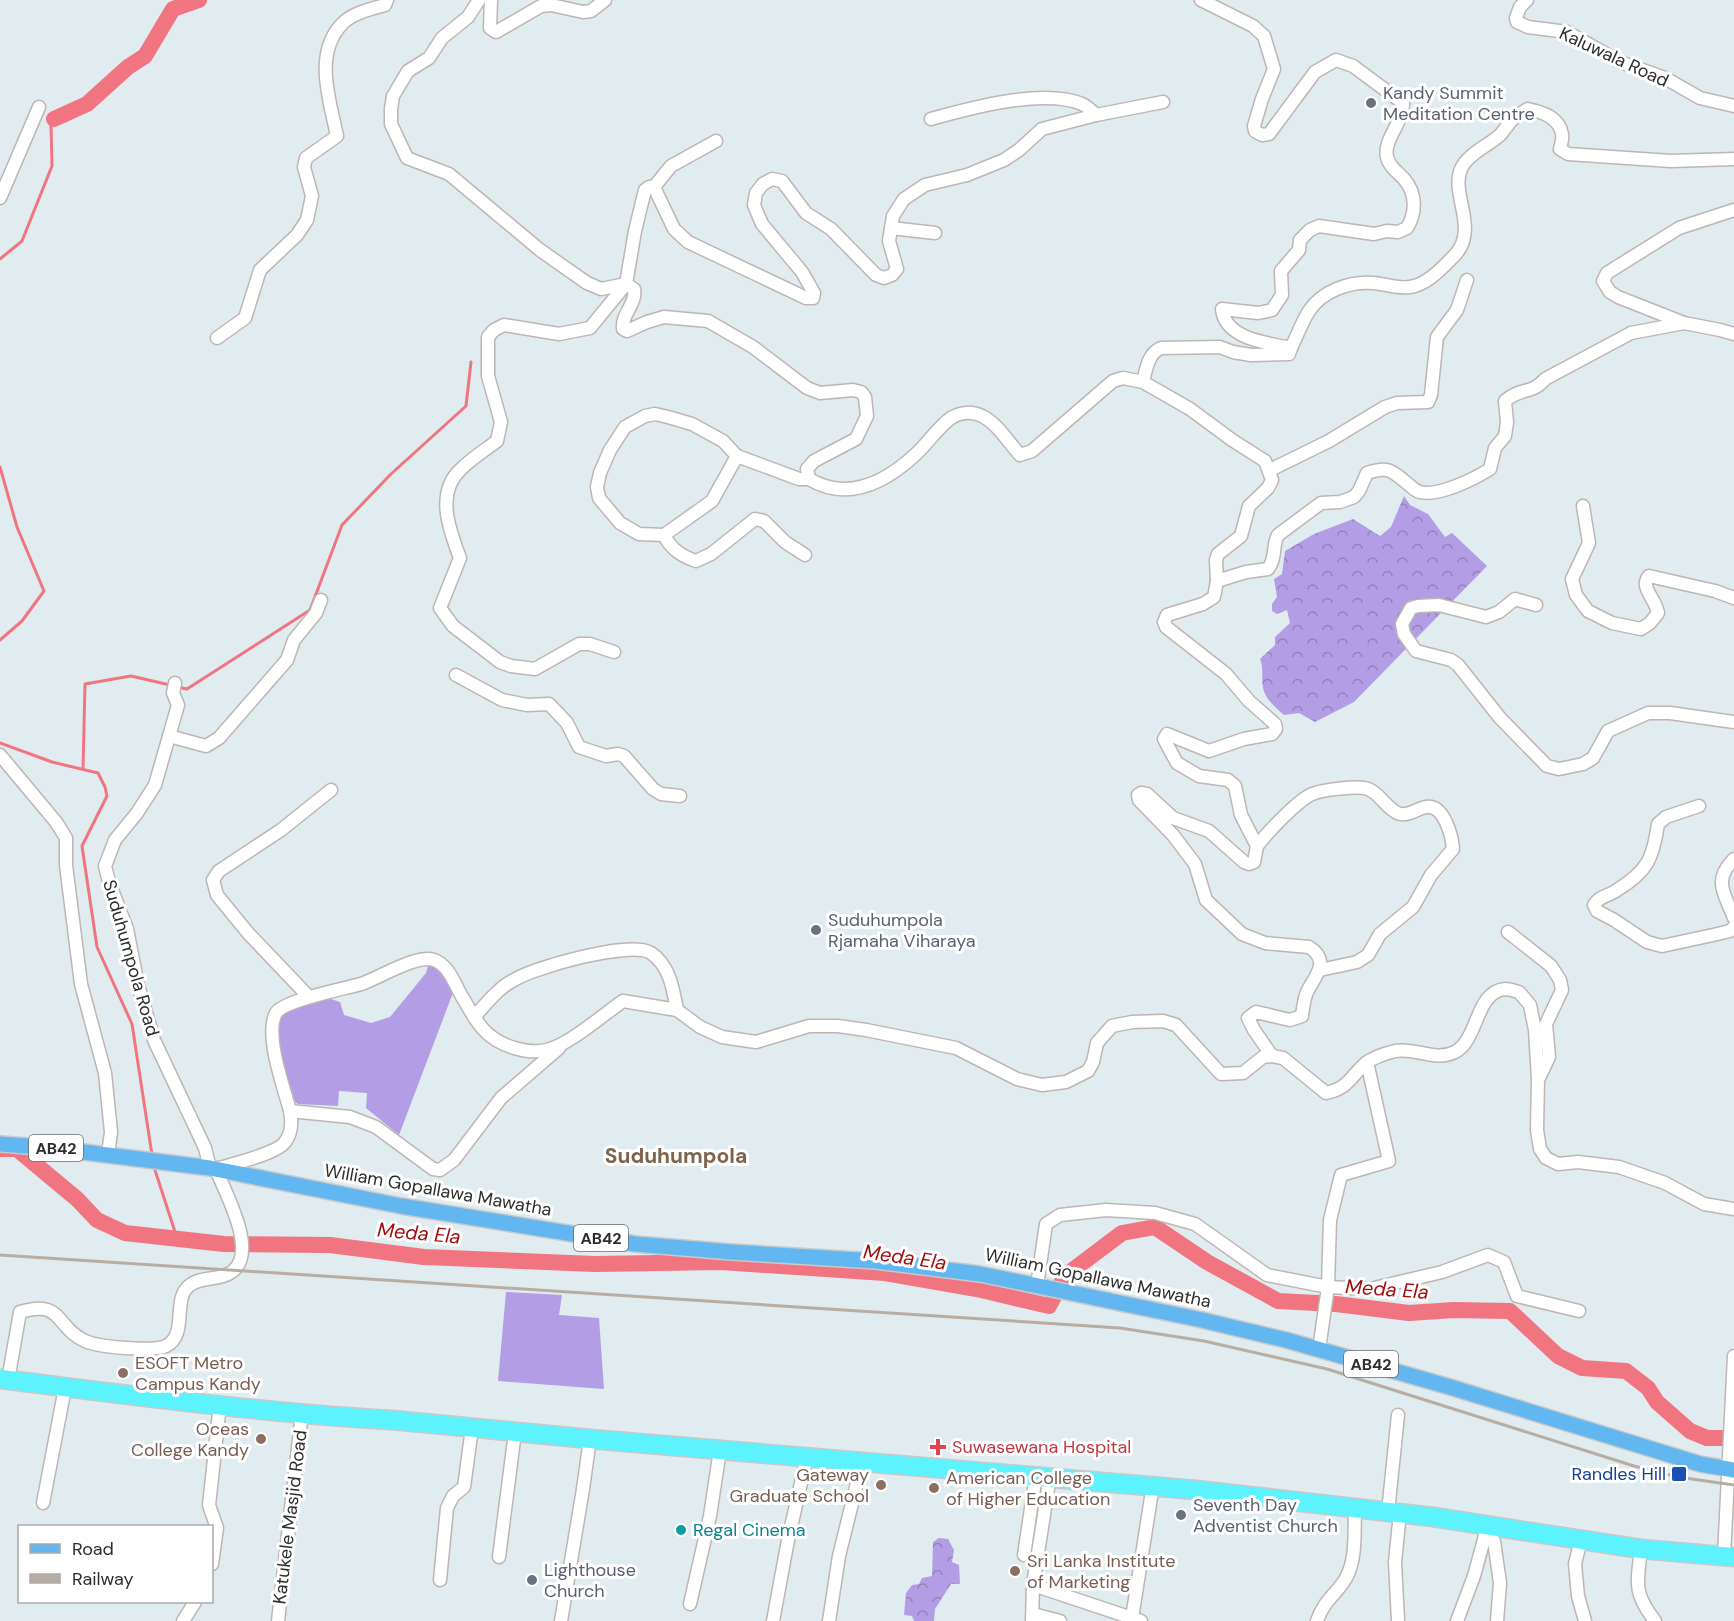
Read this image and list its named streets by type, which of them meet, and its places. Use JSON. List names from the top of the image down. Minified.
{"streets":{"main road":["AB42","William Gopallawa Mawatha"],"street":["Kaluwala Road","Suduhumpola Road","Katukele Masjid Road"]},"crossings":[["Suduhumpola Road","William Gopallawa Mawatha"]],"districts":["Suduhumpola"],"water":["Meda Ela"],"places":{"other":["Kandy Summit Meditation Centre","Suduhumpola Rjamaha Viharaya","ESOFT Metro Campus Kandy","Oceas College Kandy","Gateway Graduate School","American College of Higher Education","Seventh Day Adventist Church","Regal Cinema","Sri Lanka Institute of Marketing","Lighthouse Church"],"health":["Suwasewana Hospital"],"transit":["Randles Hill"]},"legend":["Road","Railway"]}
